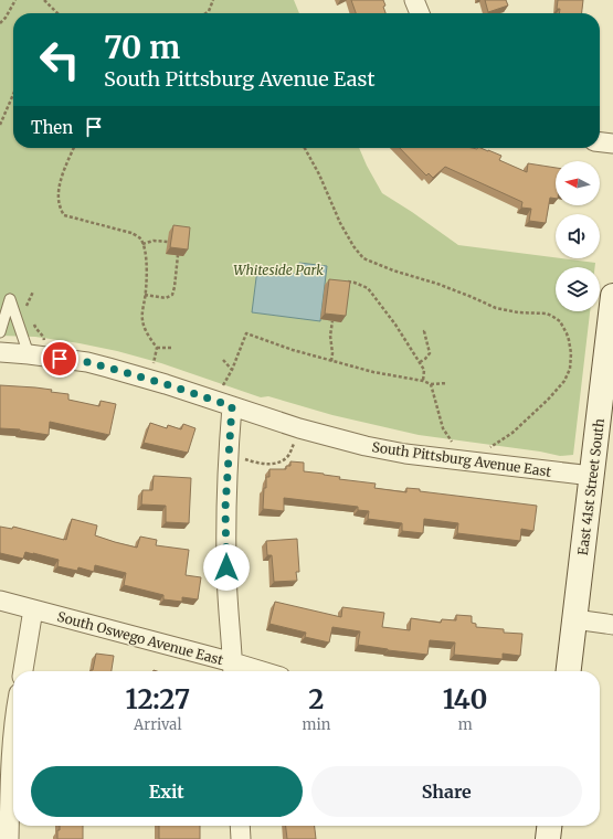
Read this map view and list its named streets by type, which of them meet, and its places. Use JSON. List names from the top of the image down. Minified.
{"streets":{"main road":["East 41st Street South"],"street":["South Pittsburg Avenue East","South Oswego Avenue East"]},"crossings":[["South Pittsburg Avenue East","East 41st Street South"]],"parks":["Whiteside Park"],"north":"left","page":{"turn":["70 m","South Pittsburg Avenue East"],"then":"Then","eta":["12:27","Arrival","2","min","140","m"],"buttons":["Exit","Share"]}}
